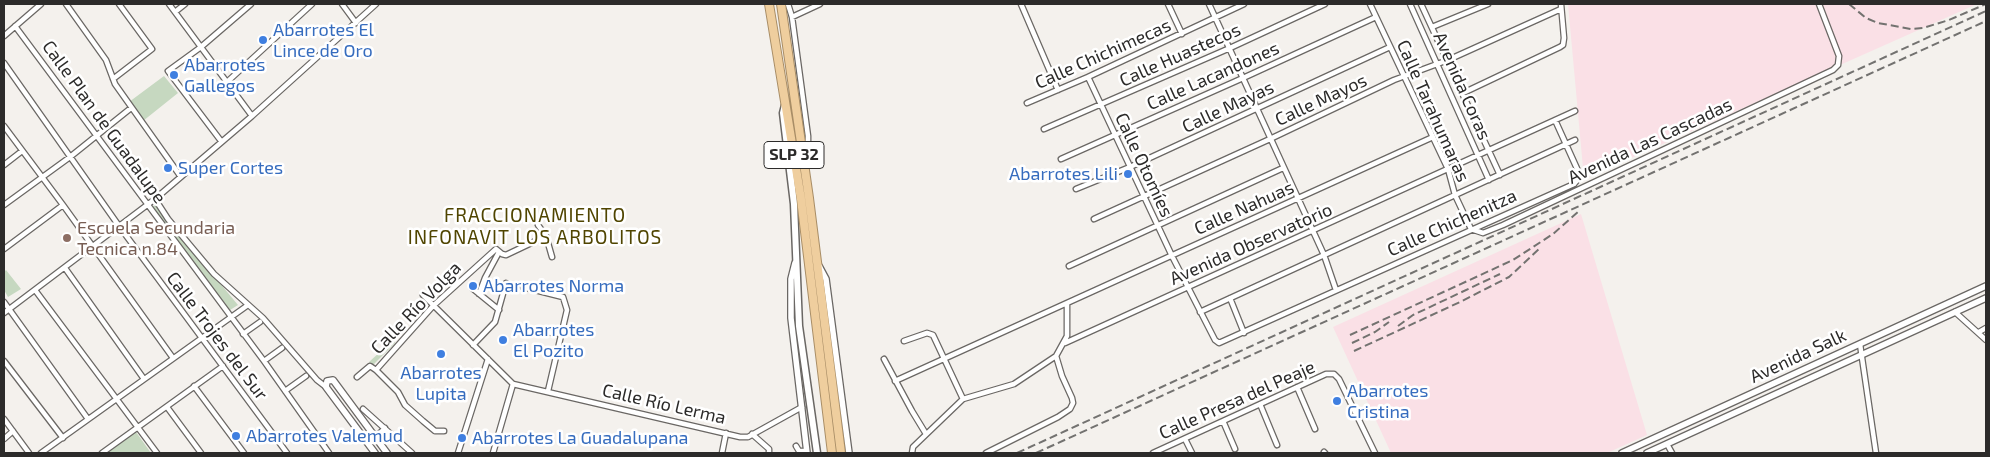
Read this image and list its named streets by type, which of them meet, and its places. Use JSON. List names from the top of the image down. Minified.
{"streets":{"highway":["SLP 32"],"street":["Calle Chichimecas","Calle Huastecos","Calle Lacandones","Avenida Coras","Calle Mayos","Calle Mayas","Calle Tarahumaras","Calle Plan de Guadalupe","Avenida Las Cascadas","Calle Otomíes","Calle Nahuas","Calle Chichenitza","Avenida Observatorio","Calle Río Volga","Calle Trojes del Sur","Avenida Salk","Calle Presa del Peaje","Calle Río Lerma"]},"crossings":[["Calle Chichimecas","Calle Otomíes"],["Calle Huastecos","Calle Otomíes"],["Calle Lacandones","Calle Tarahumaras"],["Calle Lacandones","Calle Otomíes"],["Avenida Coras","Calle Mayos"],["Avenida Coras","Avenida Observatorio"],["Calle Mayos","Calle Tarahumaras"],["Calle Mayos","Calle Otomíes"],["Calle Mayas","Calle Tarahumaras"],["Calle Mayas","Calle Otomíes"],["Calle Tarahumaras","Avenida Las Cascadas"],["Calle Tarahumaras","Calle Nahuas"],["Calle Tarahumaras","Calle Chichenitza"],["Calle Tarahumaras","Avenida Observatorio"],["Avenida Las Cascadas","Calle Chichenitza"],["Calle Otomíes","Calle Nahuas"],["Calle Otomíes","Calle Chichenitza"],["Calle Otomíes","Avenida Observatorio"]],"districts":["FRACCIONAMIENTO INFONAVIT LOS ARBOLITOS"],"places":["Abarrotes El Lince de Oro","Abarrotes Gallegos","Super Cortes","Abarrotes Lili","Escuela Secundaria Tecnica n.84","Abarrotes Norma","Abarrotes El Pozito","Abarrotes Lupita","Abarrotes Cristina","Abarrotes Valemud","Abarrotes La Guadalupana"]}
